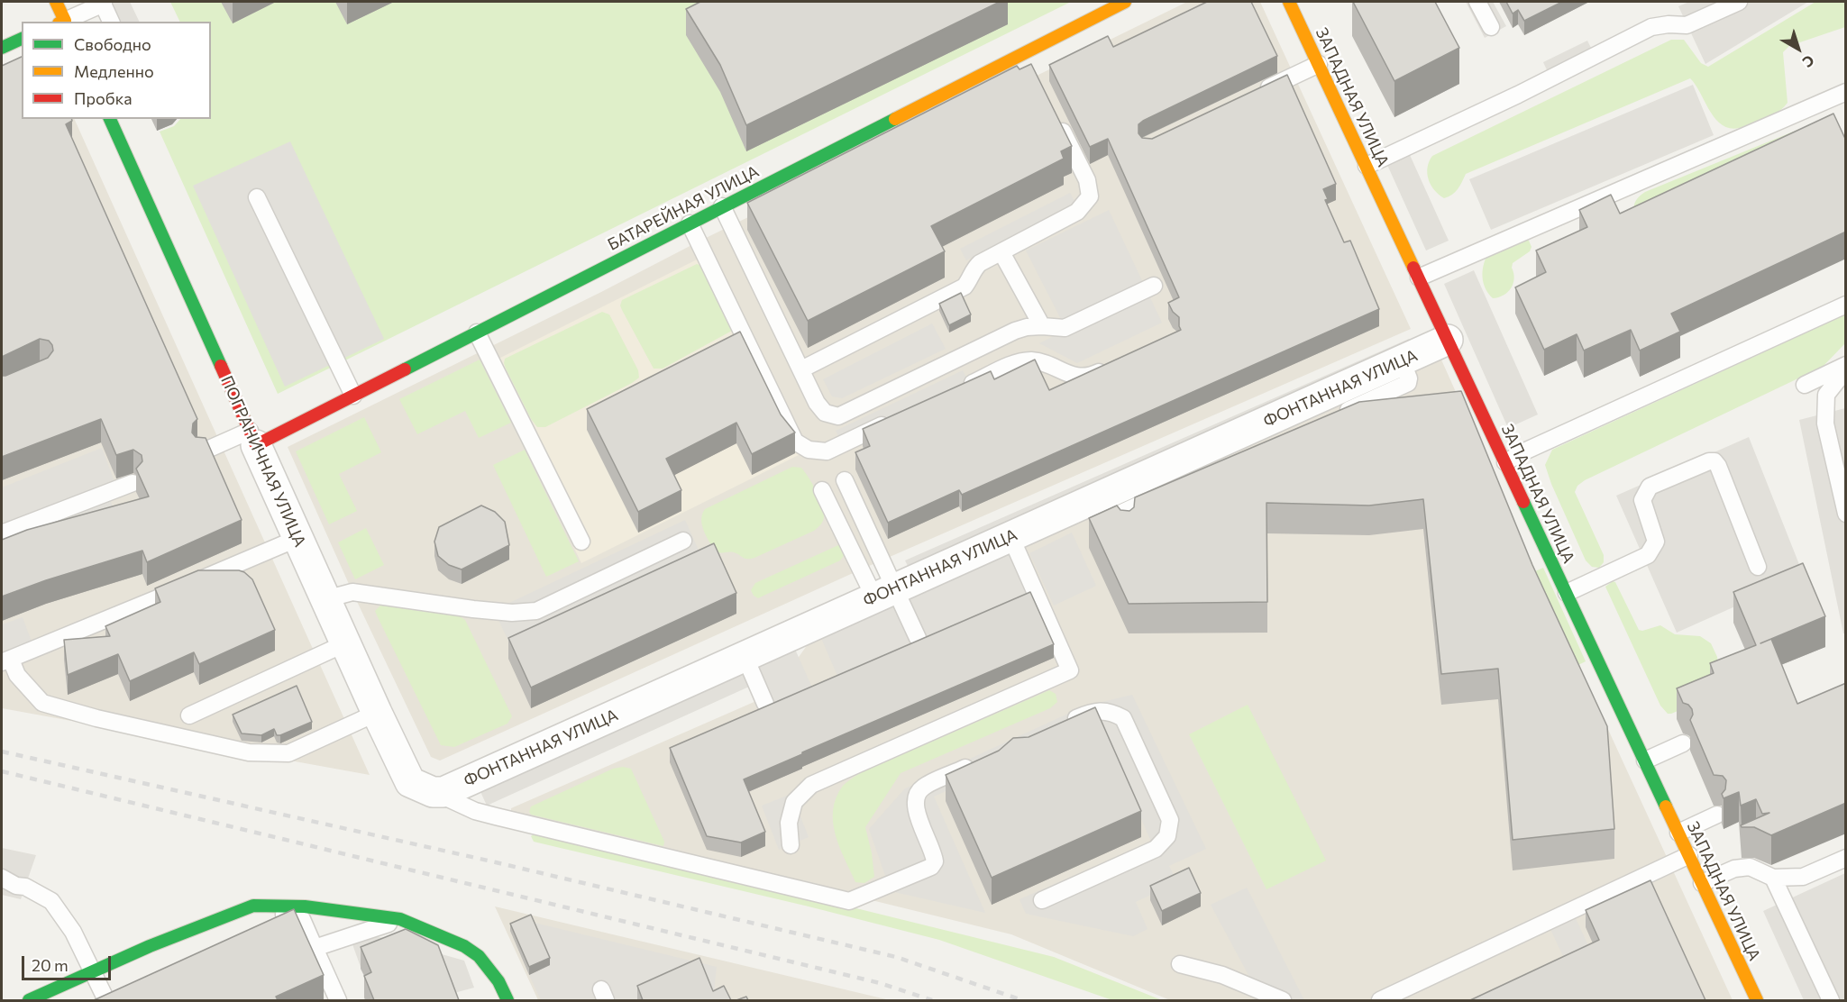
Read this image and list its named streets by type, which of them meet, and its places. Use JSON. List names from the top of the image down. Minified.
{"streets":{"main road":["ЗАПАДНАЯ УЛИЦА","БАТАРЕЙНАЯ УЛИЦА","ПОГРАНИЧНАЯ УЛИЦА"],"street":["ФОНТАННАЯ УЛИЦА"]},"crossings":[["ЗАПАДНАЯ УЛИЦА","ФОНТАННАЯ УЛИЦА"],["БАТАРЕЙНАЯ УЛИЦА","ПОГРАНИЧНАЯ УЛИЦА"],["ФОНТАННАЯ УЛИЦА","ПОГРАНИЧНАЯ УЛИЦА"]],"legend":["Свободно","Медленно","Пробка"],"scale_bar":"20 m","north":"bottom right"}
